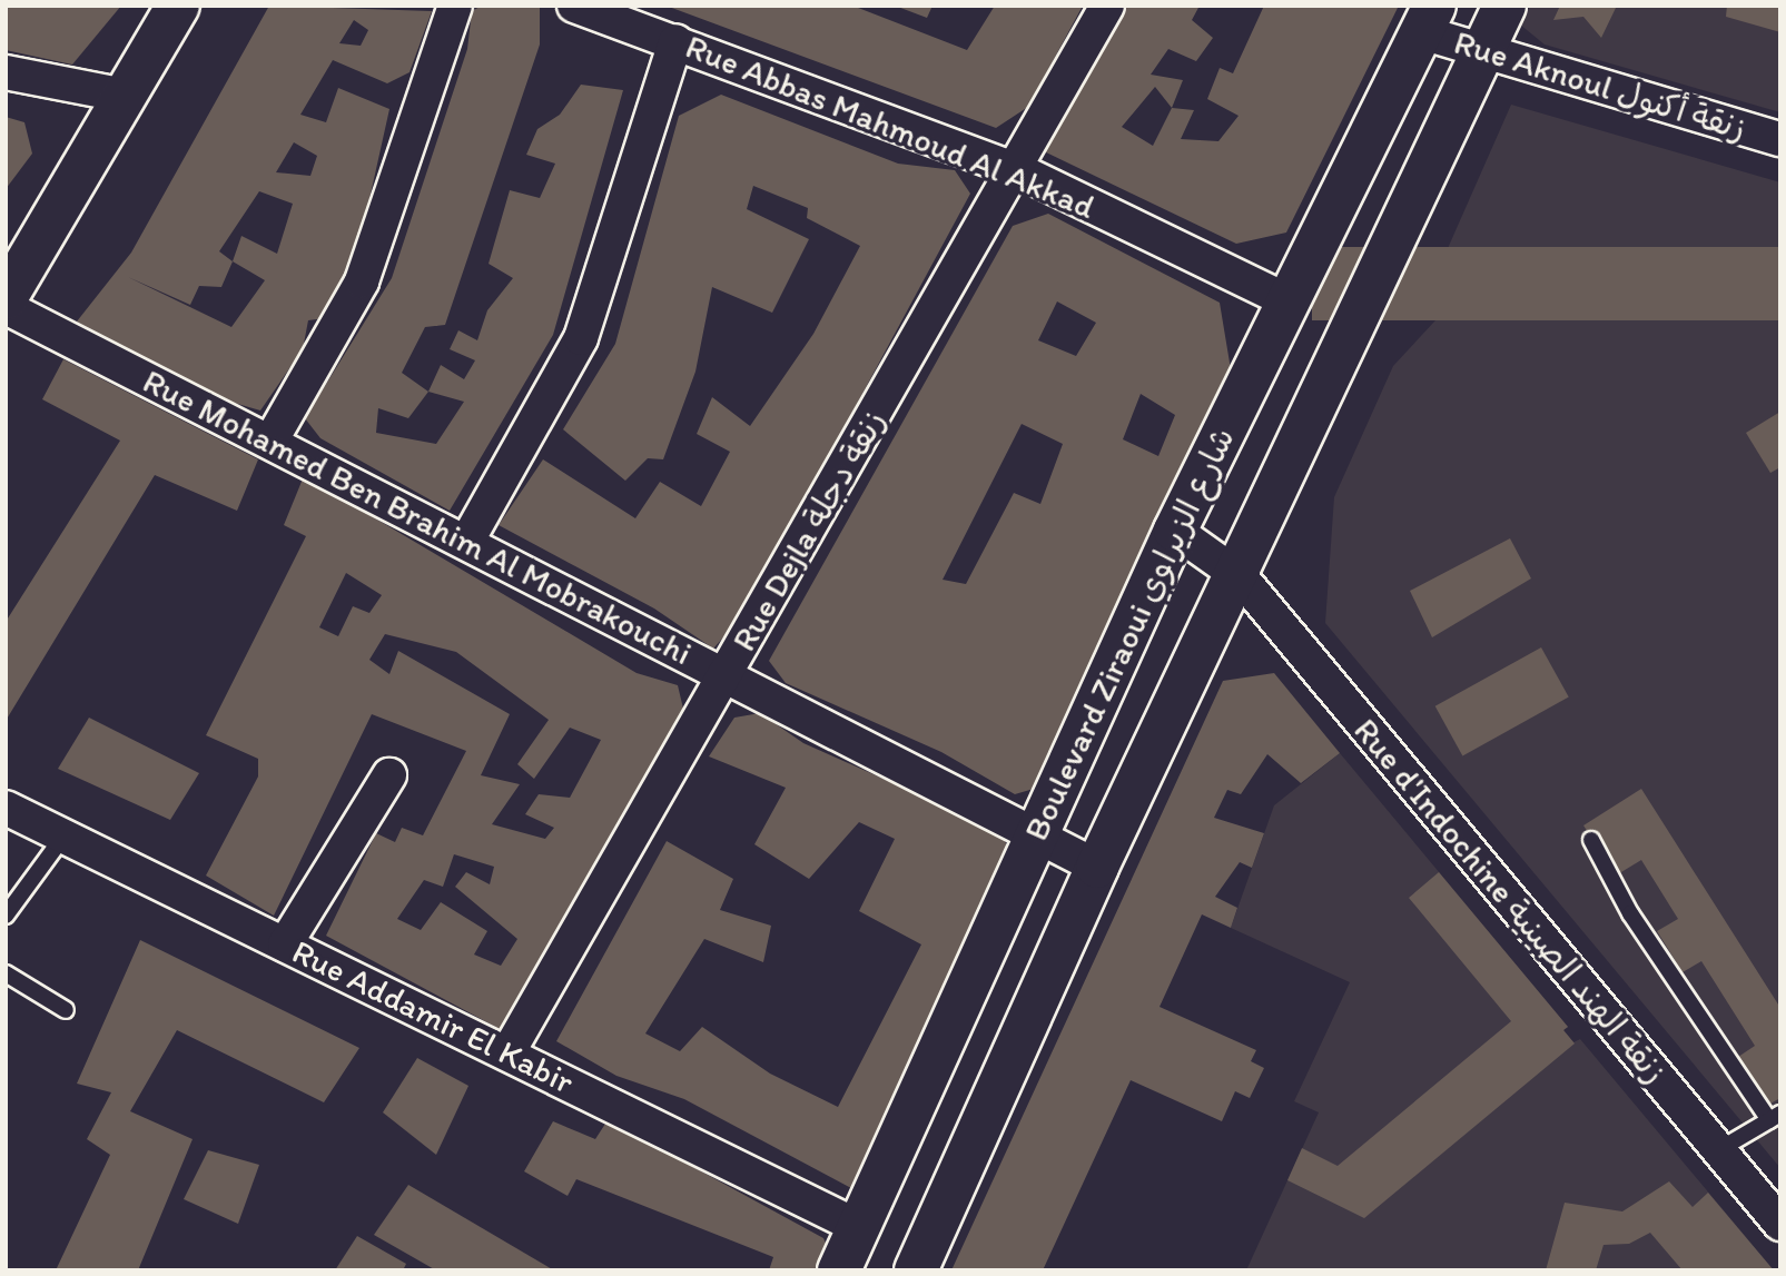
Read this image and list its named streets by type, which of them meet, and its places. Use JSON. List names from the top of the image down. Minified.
{"streets":{"main road":["Boulevard Ziraoui شارع الزيراوي"],"street":["Rue Aknoul زنقة أكنول","Rue Abbas Mahmoud Al Akkad","Rue Mohamed Ben Brahim Al Mobrakouchi","Rue Dejla زنقة دجلة","Rue d'Indochine زنقة الهند الصينية","Rue Addamir El Kabir"]},"crossings":[["Rue Aknoul زنقة أكنول","Boulevard Ziraoui شارع الزيراوي"],["Rue Abbas Mahmoud Al Akkad","Rue Dejla زنقة دجلة"],["Rue Abbas Mahmoud Al Akkad","Boulevard Ziraoui شارع الزيراوي"],["Rue Mohamed Ben Brahim Al Mobrakouchi","Rue Dejla زنقة دجلة"],["Rue Mohamed Ben Brahim Al Mobrakouchi","Boulevard Ziraoui شارع الزيراوي"],["Rue Dejla زنقة دجلة","Rue Addamir El Kabir"],["Boulevard Ziraoui شارع الزيراوي","Rue d'Indochine زنقة الهند الصينية"],["Boulevard Ziraoui شارع الزيراوي","Rue Addamir El Kabir"]]}
